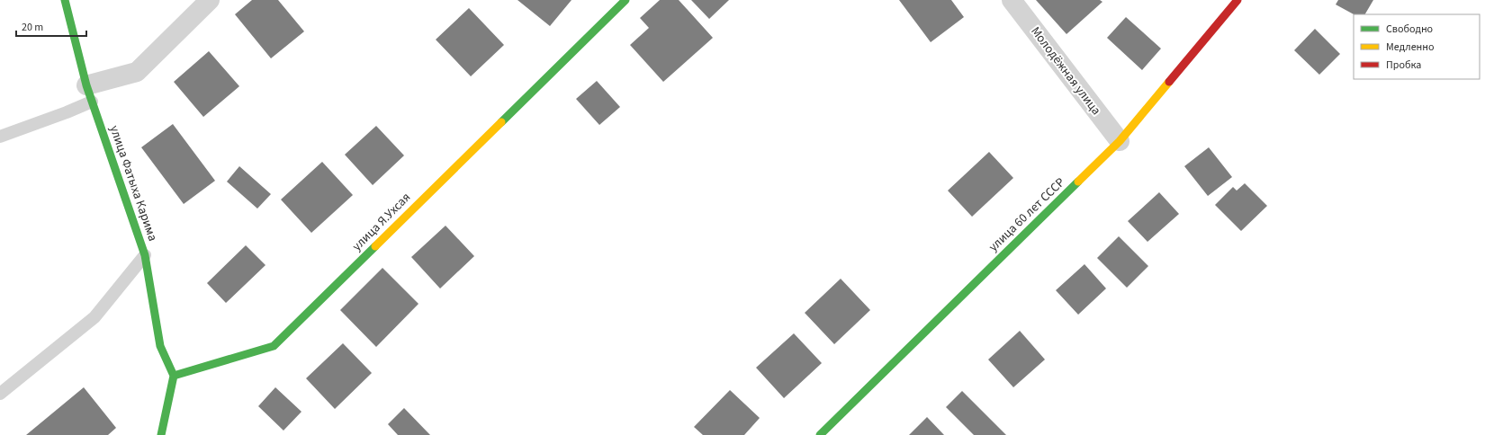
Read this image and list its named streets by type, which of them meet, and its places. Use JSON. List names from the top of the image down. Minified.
{"streets":{"street":["Молодёжная улица","улица Фатыха Карима","улица 60 лет СССР","улица Я.Ухсая"]},"crossings":[["Молодёжная улица","улица 60 лет СССР"],["улица Фатыха Карима","улица Я.Ухсая"]],"legend":["Свободно","Медленно","Пробка"],"scale_bar":"20 m"}
